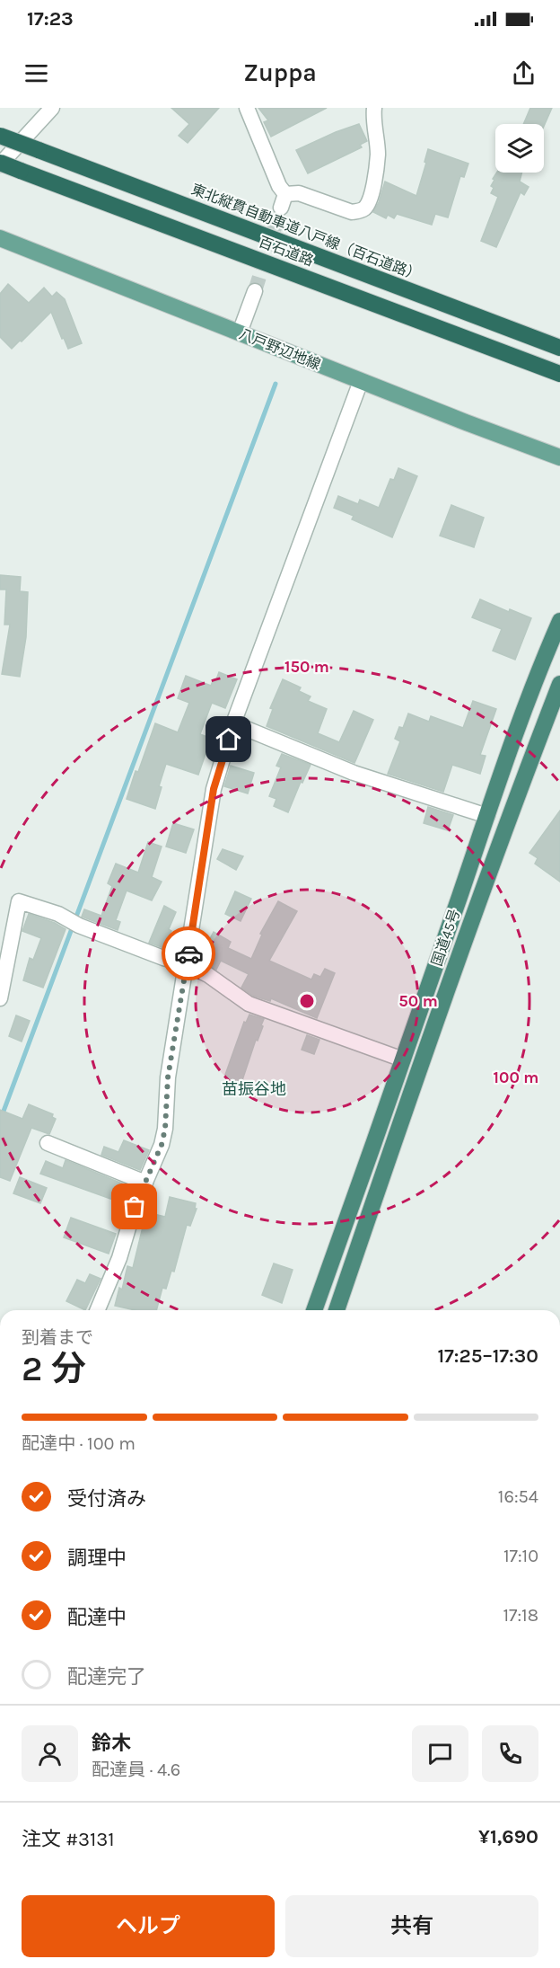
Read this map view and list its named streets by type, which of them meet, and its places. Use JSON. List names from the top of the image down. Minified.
{"streets":{"highway":["東北縦貫自動車道八戸線（百石道路）","百石道路","国道45号"],"main road":["八戸野辺地線"]},"districts":["苗振谷地"],"page":{"status":"17:23","header":"Zuppa","heading":["2 分","到着まで","17:25–17:30"],"panel":["鈴木","配達員 · 4.6","注文 #3131","¥1,690"],"bar":"配達中 · 100 m","list":[["受付済み","16:54"],["調理中","17:10"],["配達中","17:18"],"配達完了"],"buttons":["ヘルプ","共有"]},"rings":["150 m","50 m","100 m"]}
